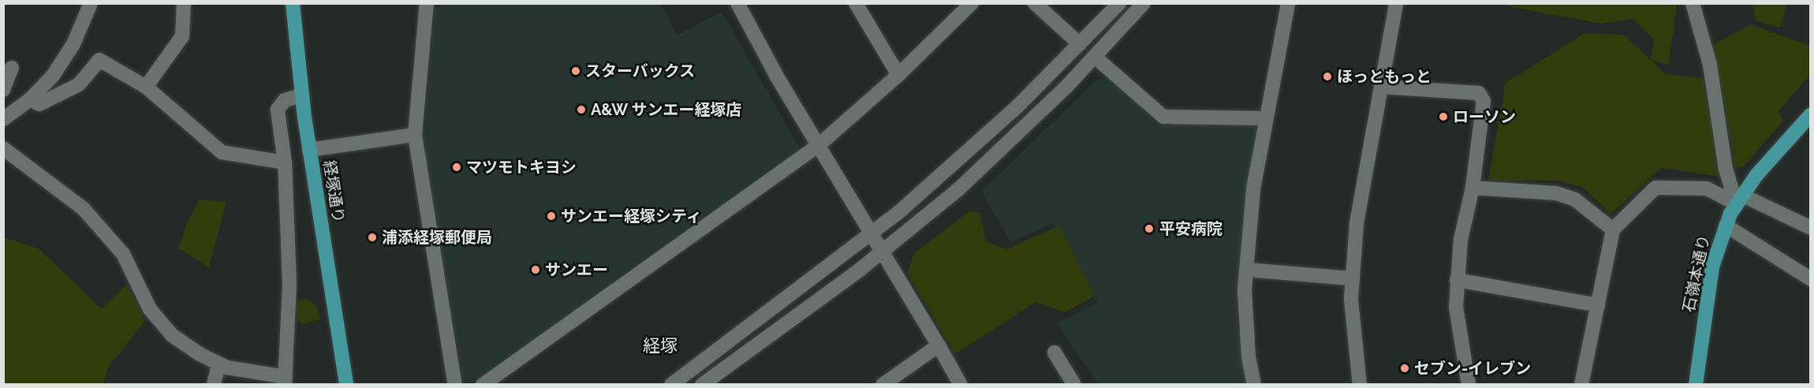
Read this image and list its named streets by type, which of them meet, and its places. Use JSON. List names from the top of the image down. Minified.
{"streets":{"main road":["経塚通り","石嶺本通り"]},"districts":["経塚"],"places":["スターバックス","ほっともっと","A&W サンエー経塚店","ローソン","マツモトキヨシ","サンエー経塚シティ","平安病院","浦添経塚郵便局","サンエー","セブン-イレブン"]}
